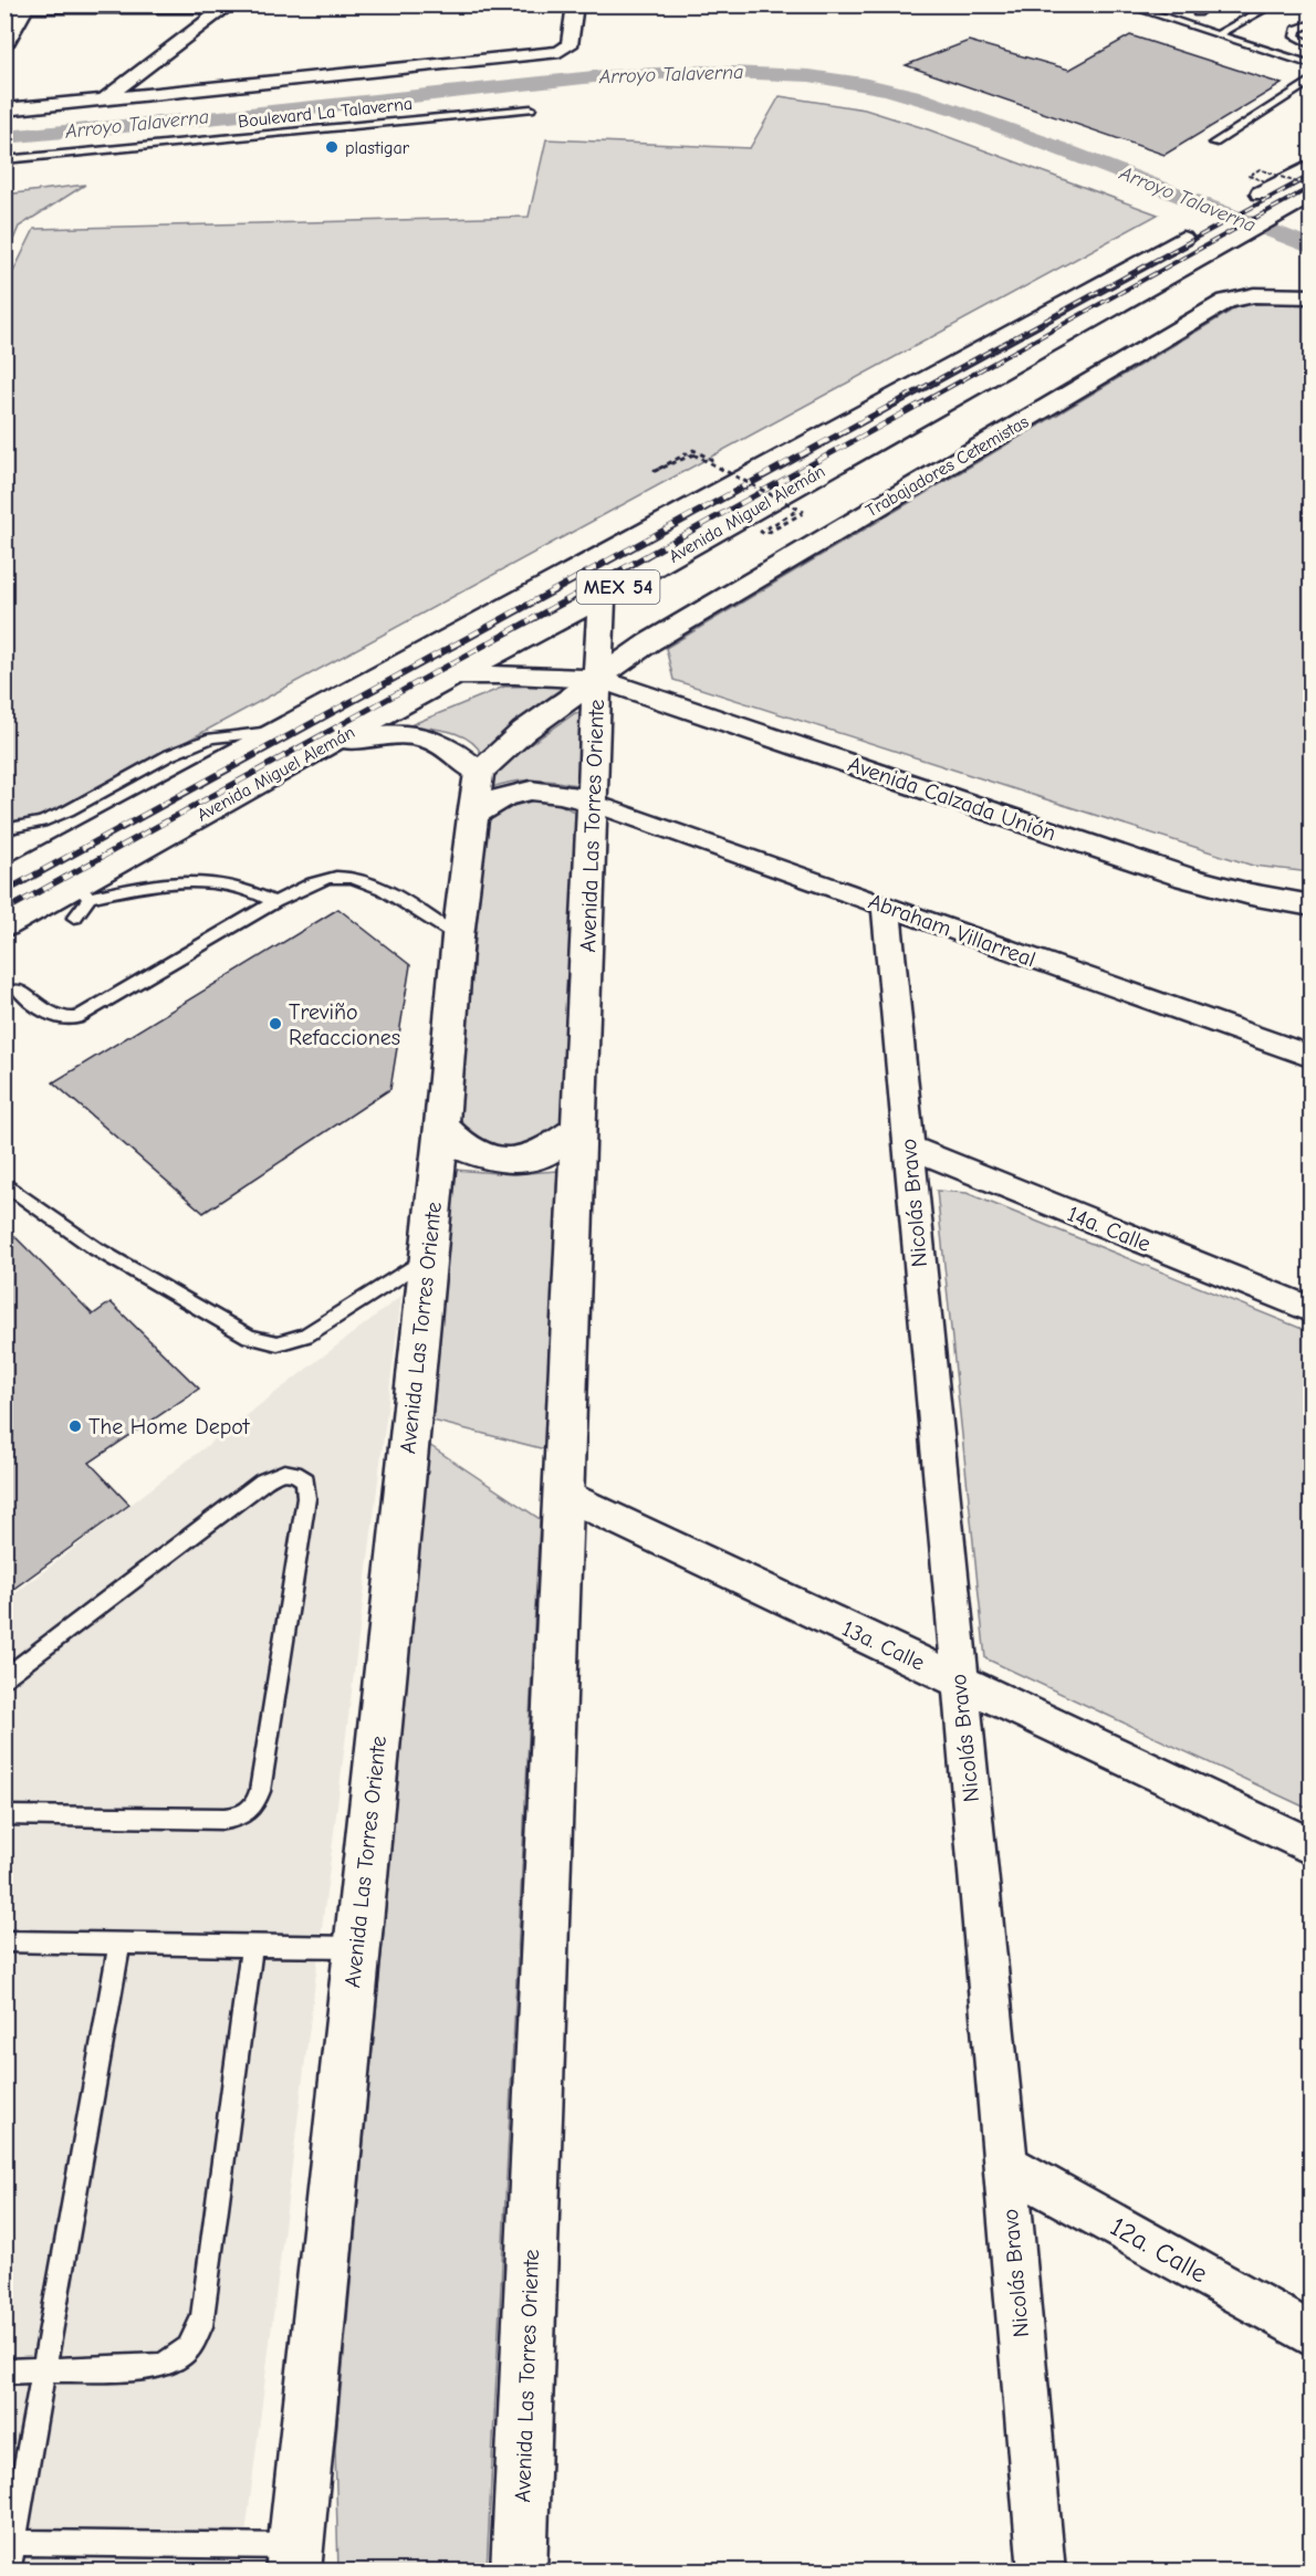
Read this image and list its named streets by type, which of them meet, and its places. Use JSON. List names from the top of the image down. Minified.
{"streets":{"main road":["Trabajadores Cetemistas","Avenida Miguel Alemán","MEX 54","Avenida Calzada Unión","Avenida Las Torres Oriente"],"street":["Abraham Villarreal","Nicolás Bravo","14a. Calle","13a. Calle","12a. Calle"],"lane":["Boulevard La Talaverna"]},"crossings":[["Trabajadores Cetemistas","Avenida Calzada Unión"],["Trabajadores Cetemistas","Avenida Las Torres Oriente"],["Avenida Miguel Alemán","Avenida Calzada Unión"],["Avenida Calzada Unión","Avenida Las Torres Oriente"],["Avenida Las Torres Oriente","Abraham Villarreal"],["Avenida Las Torres Oriente","13a. Calle"],["Abraham Villarreal","Nicolás Bravo"],["Nicolás Bravo","14a. Calle"],["Nicolás Bravo","13a. Calle"],["Nicolás Bravo","12a. Calle"]],"water":["Arroyo Talaverna"],"places":["plastigar","Treviño Refacciones","The Home Depot"]}
